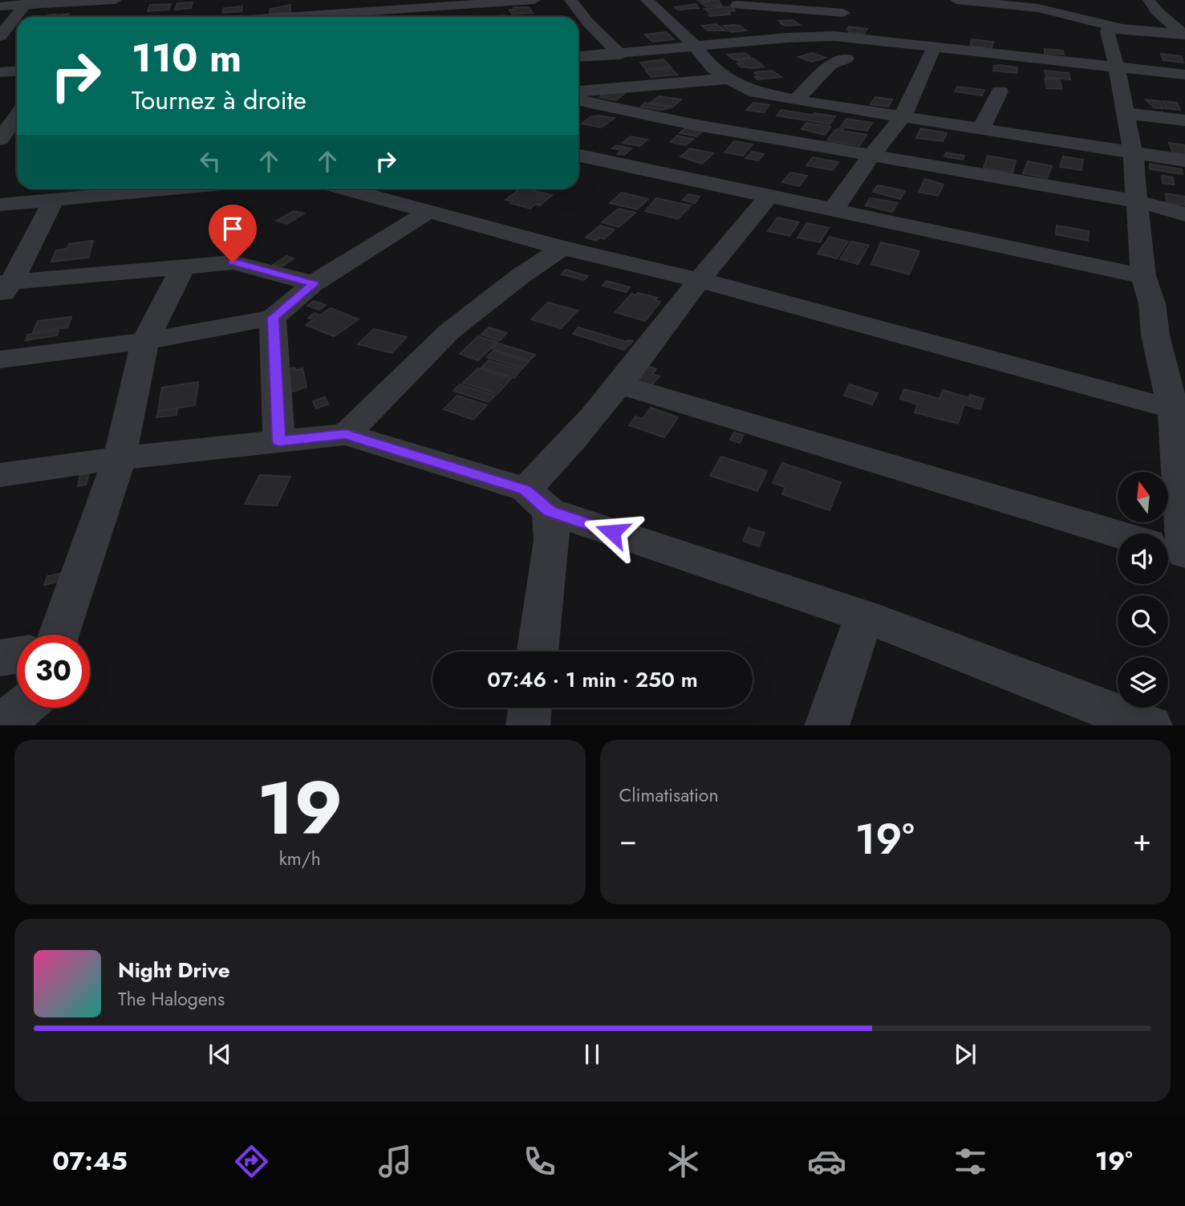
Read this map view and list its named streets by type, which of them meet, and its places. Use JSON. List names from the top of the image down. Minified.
{"north":"top","page":{"turn":["110 m","Tournez à droite"],"limit":"30","trip":"07:46 · 1 min · 250 m","tile":[["19","km/h"],"Climatisation"],"heat":["−","19°","+"],"song":["Night Drive","The Halogens"],"tabs":["07:45","19°"]}}
